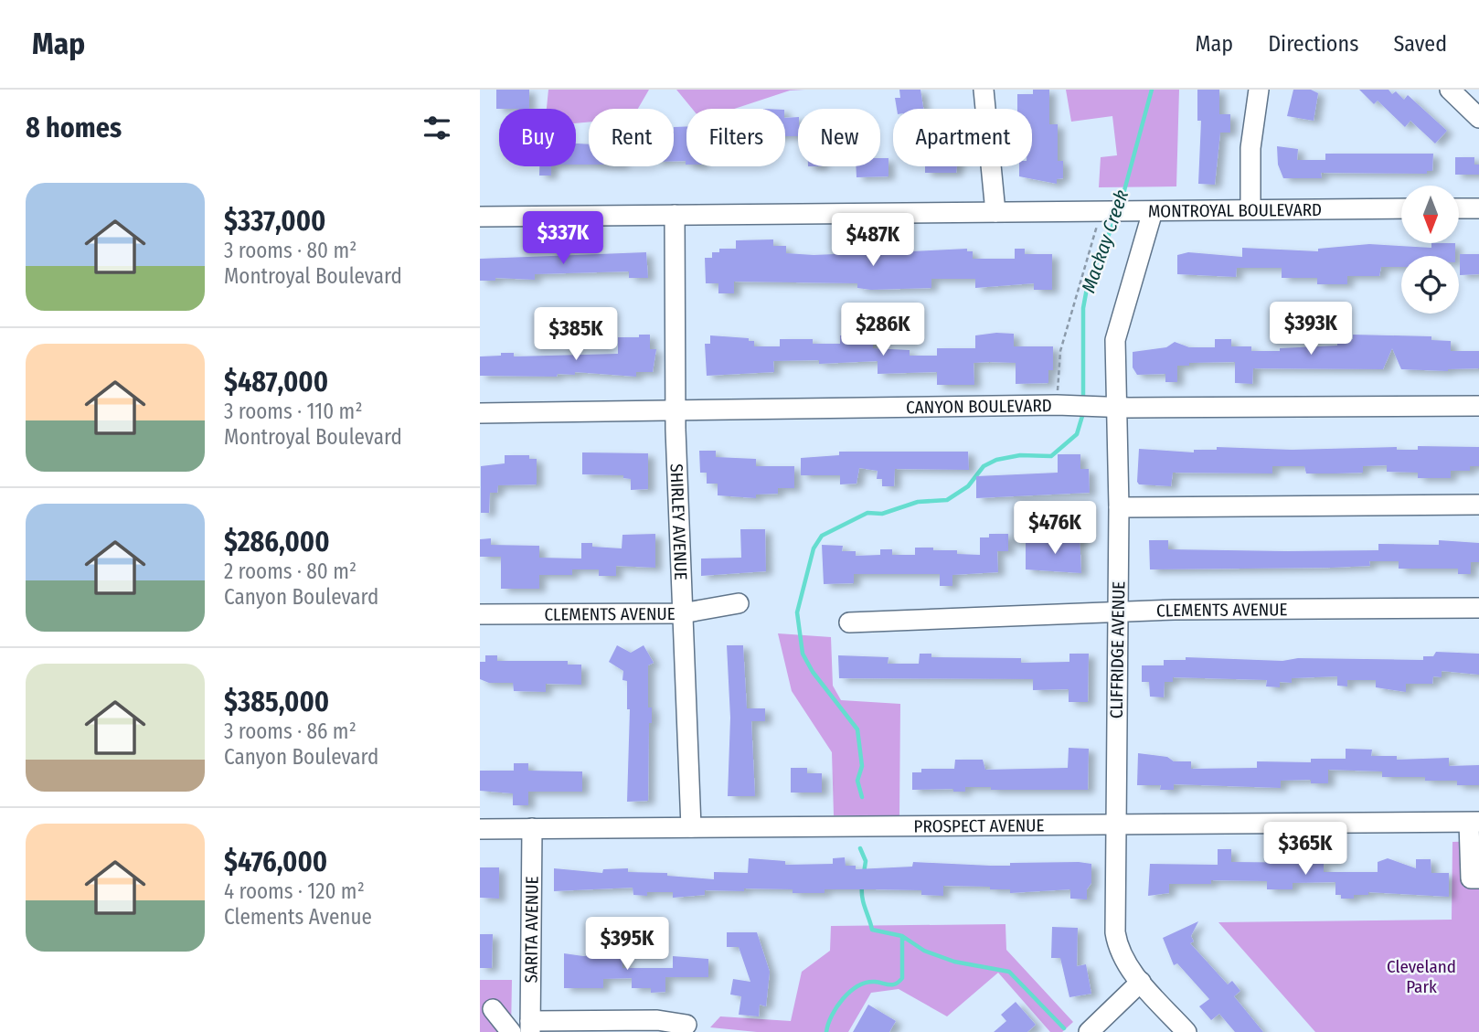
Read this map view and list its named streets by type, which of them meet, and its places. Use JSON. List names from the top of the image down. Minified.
{"streets":{"street":["MONTROYAL BOULEVARD","CANYON BOULEVARD","SHIRLEY AVENUE","CLEMENTS AVENUE","CLIFFRIDGE AVENUE","PROSPECT AVENUE","SARITA AVENUE"]},"crossings":[["MONTROYAL BOULEVARD","SHIRLEY AVENUE"],["MONTROYAL BOULEVARD","CLIFFRIDGE AVENUE"],["CANYON BOULEVARD","SHIRLEY AVENUE"],["CANYON BOULEVARD","CLIFFRIDGE AVENUE"],["SHIRLEY AVENUE","CLEMENTS AVENUE"],["SHIRLEY AVENUE","PROSPECT AVENUE"],["CLEMENTS AVENUE","CLIFFRIDGE AVENUE"],["CLIFFRIDGE AVENUE","PROSPECT AVENUE"],["PROSPECT AVENUE","SARITA AVENUE"]],"water":["Mackay Creek"],"parks":["Cleveland Park"],"north":"bottom","page":{"header":"Map","nav":["Map","Directions","Saved"],"heading":"8 homes","chip":["Buy","Rent","Filters","New","Apartment"],"list":[{"name":"$337,000","note":"3 rooms · 80 m² · Montroyal Boulevard"},{"name":"$487,000","note":"3 rooms · 110 m² · Montroyal Boulevard"},{"name":"$286,000","note":"2 rooms · 80 m² · Canyon Boulevard"},{"name":"$385,000","note":"3 rooms · 86 m² · Canyon Boulevard"},{"name":"$476,000","note":"4 rooms · 120 m² · Clements Avenue"}],"price":["$337K","$487K","$393K","$286K","$385K","$476K","$365K","$395K"]}}
